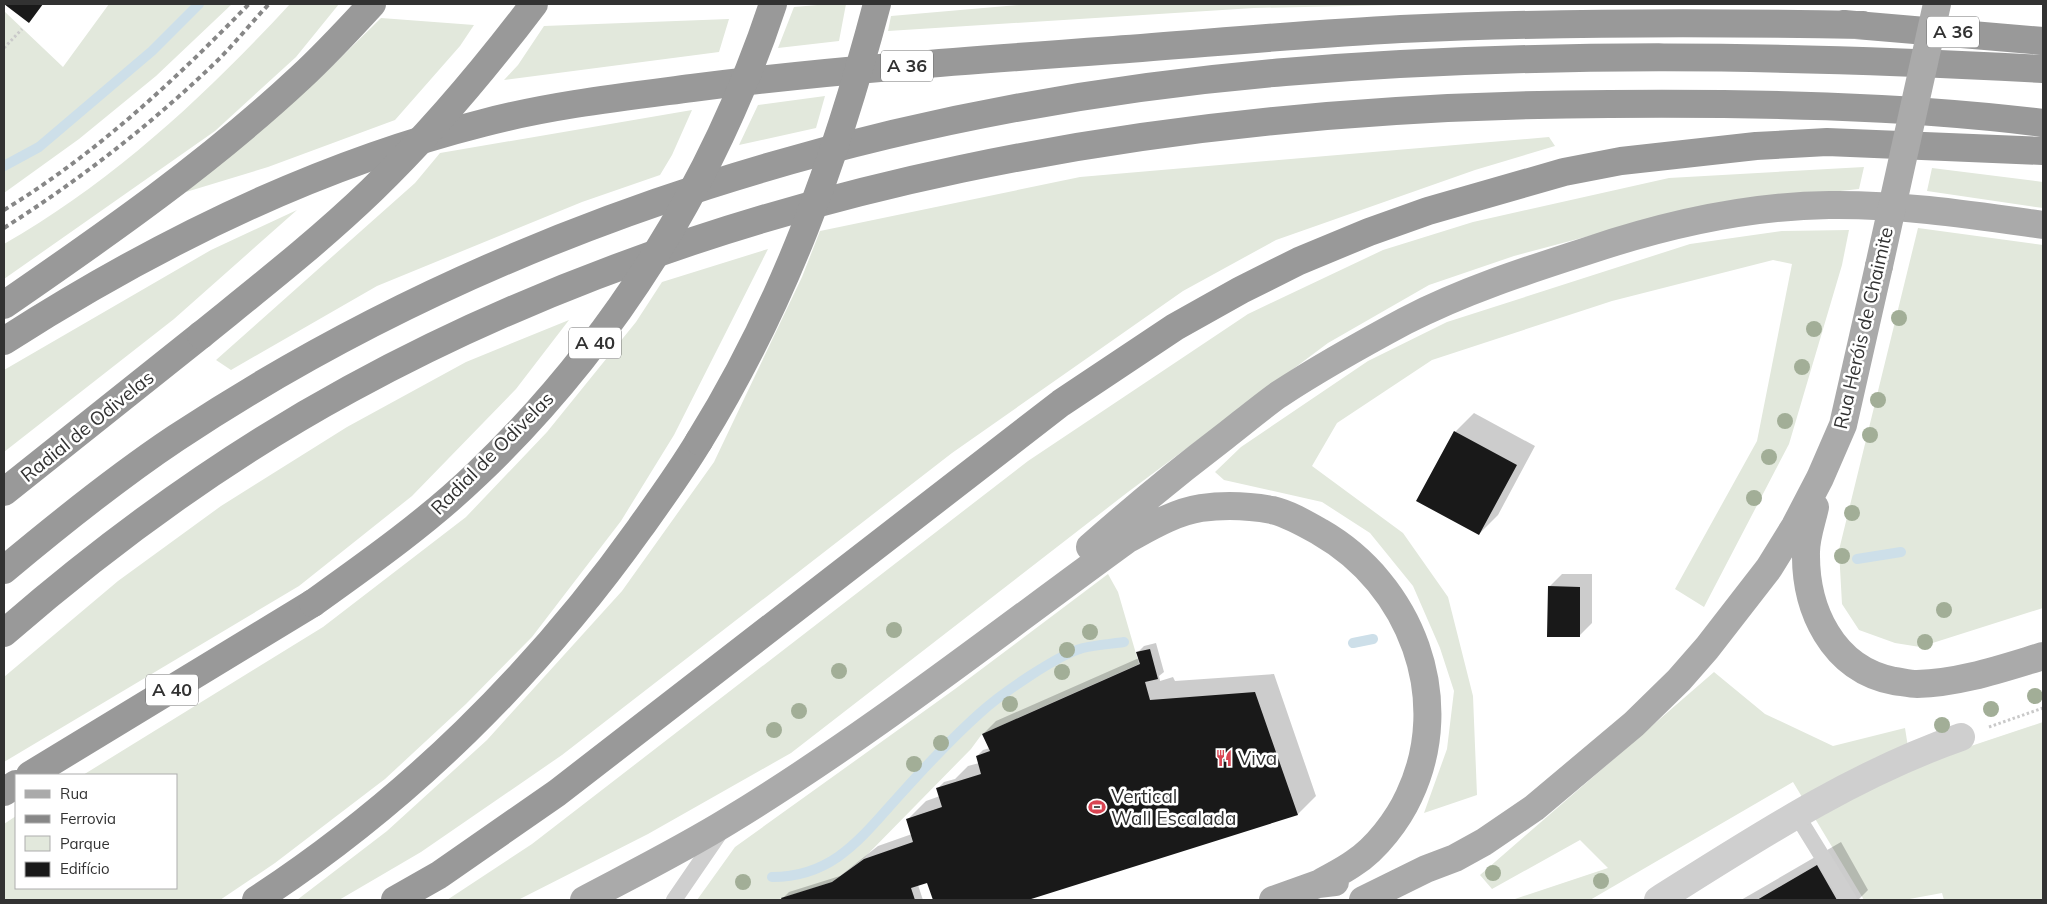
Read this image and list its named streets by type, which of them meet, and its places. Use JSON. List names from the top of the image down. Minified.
{"streets":{"highway":["A 36","A 40","Radial de Odivelas"],"main road":["Rua Heróis de Chaimite"]},"places":{"restaurant":["Viva"],"sports":["Vertical Wall Escalada"]},"legend":["Rua","Ferrovia","Parque","Edifício"]}
